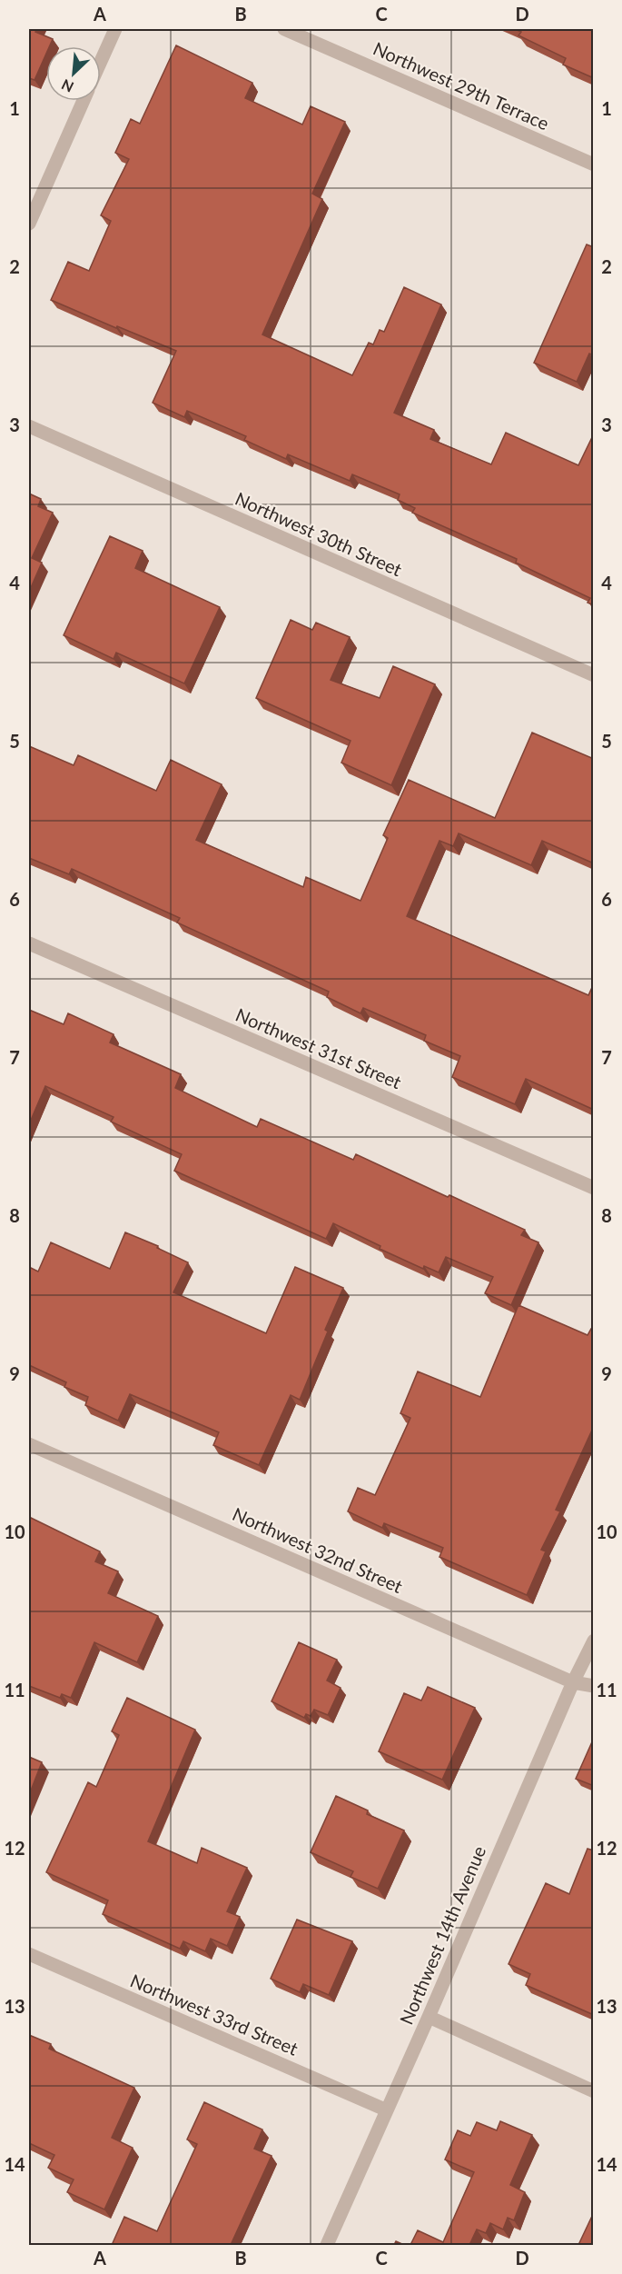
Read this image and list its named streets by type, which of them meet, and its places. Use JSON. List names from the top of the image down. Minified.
{"streets":{"street":["Northwest 29th Terrace","Northwest 30th Street","Northwest 31st Street","Northwest 32nd Street","Northwest 14th Avenue","Northwest 33rd Street"]},"crossings":[["Northwest 32nd Street","Northwest 14th Avenue"],["Northwest 14th Avenue","Northwest 33rd Street"]],"north":"bottom left","grid":{"columns":["A","B","C","D"],"rows":["1","2","3","4","5","6","7","8","9","10","11","12","13","14"]}}
